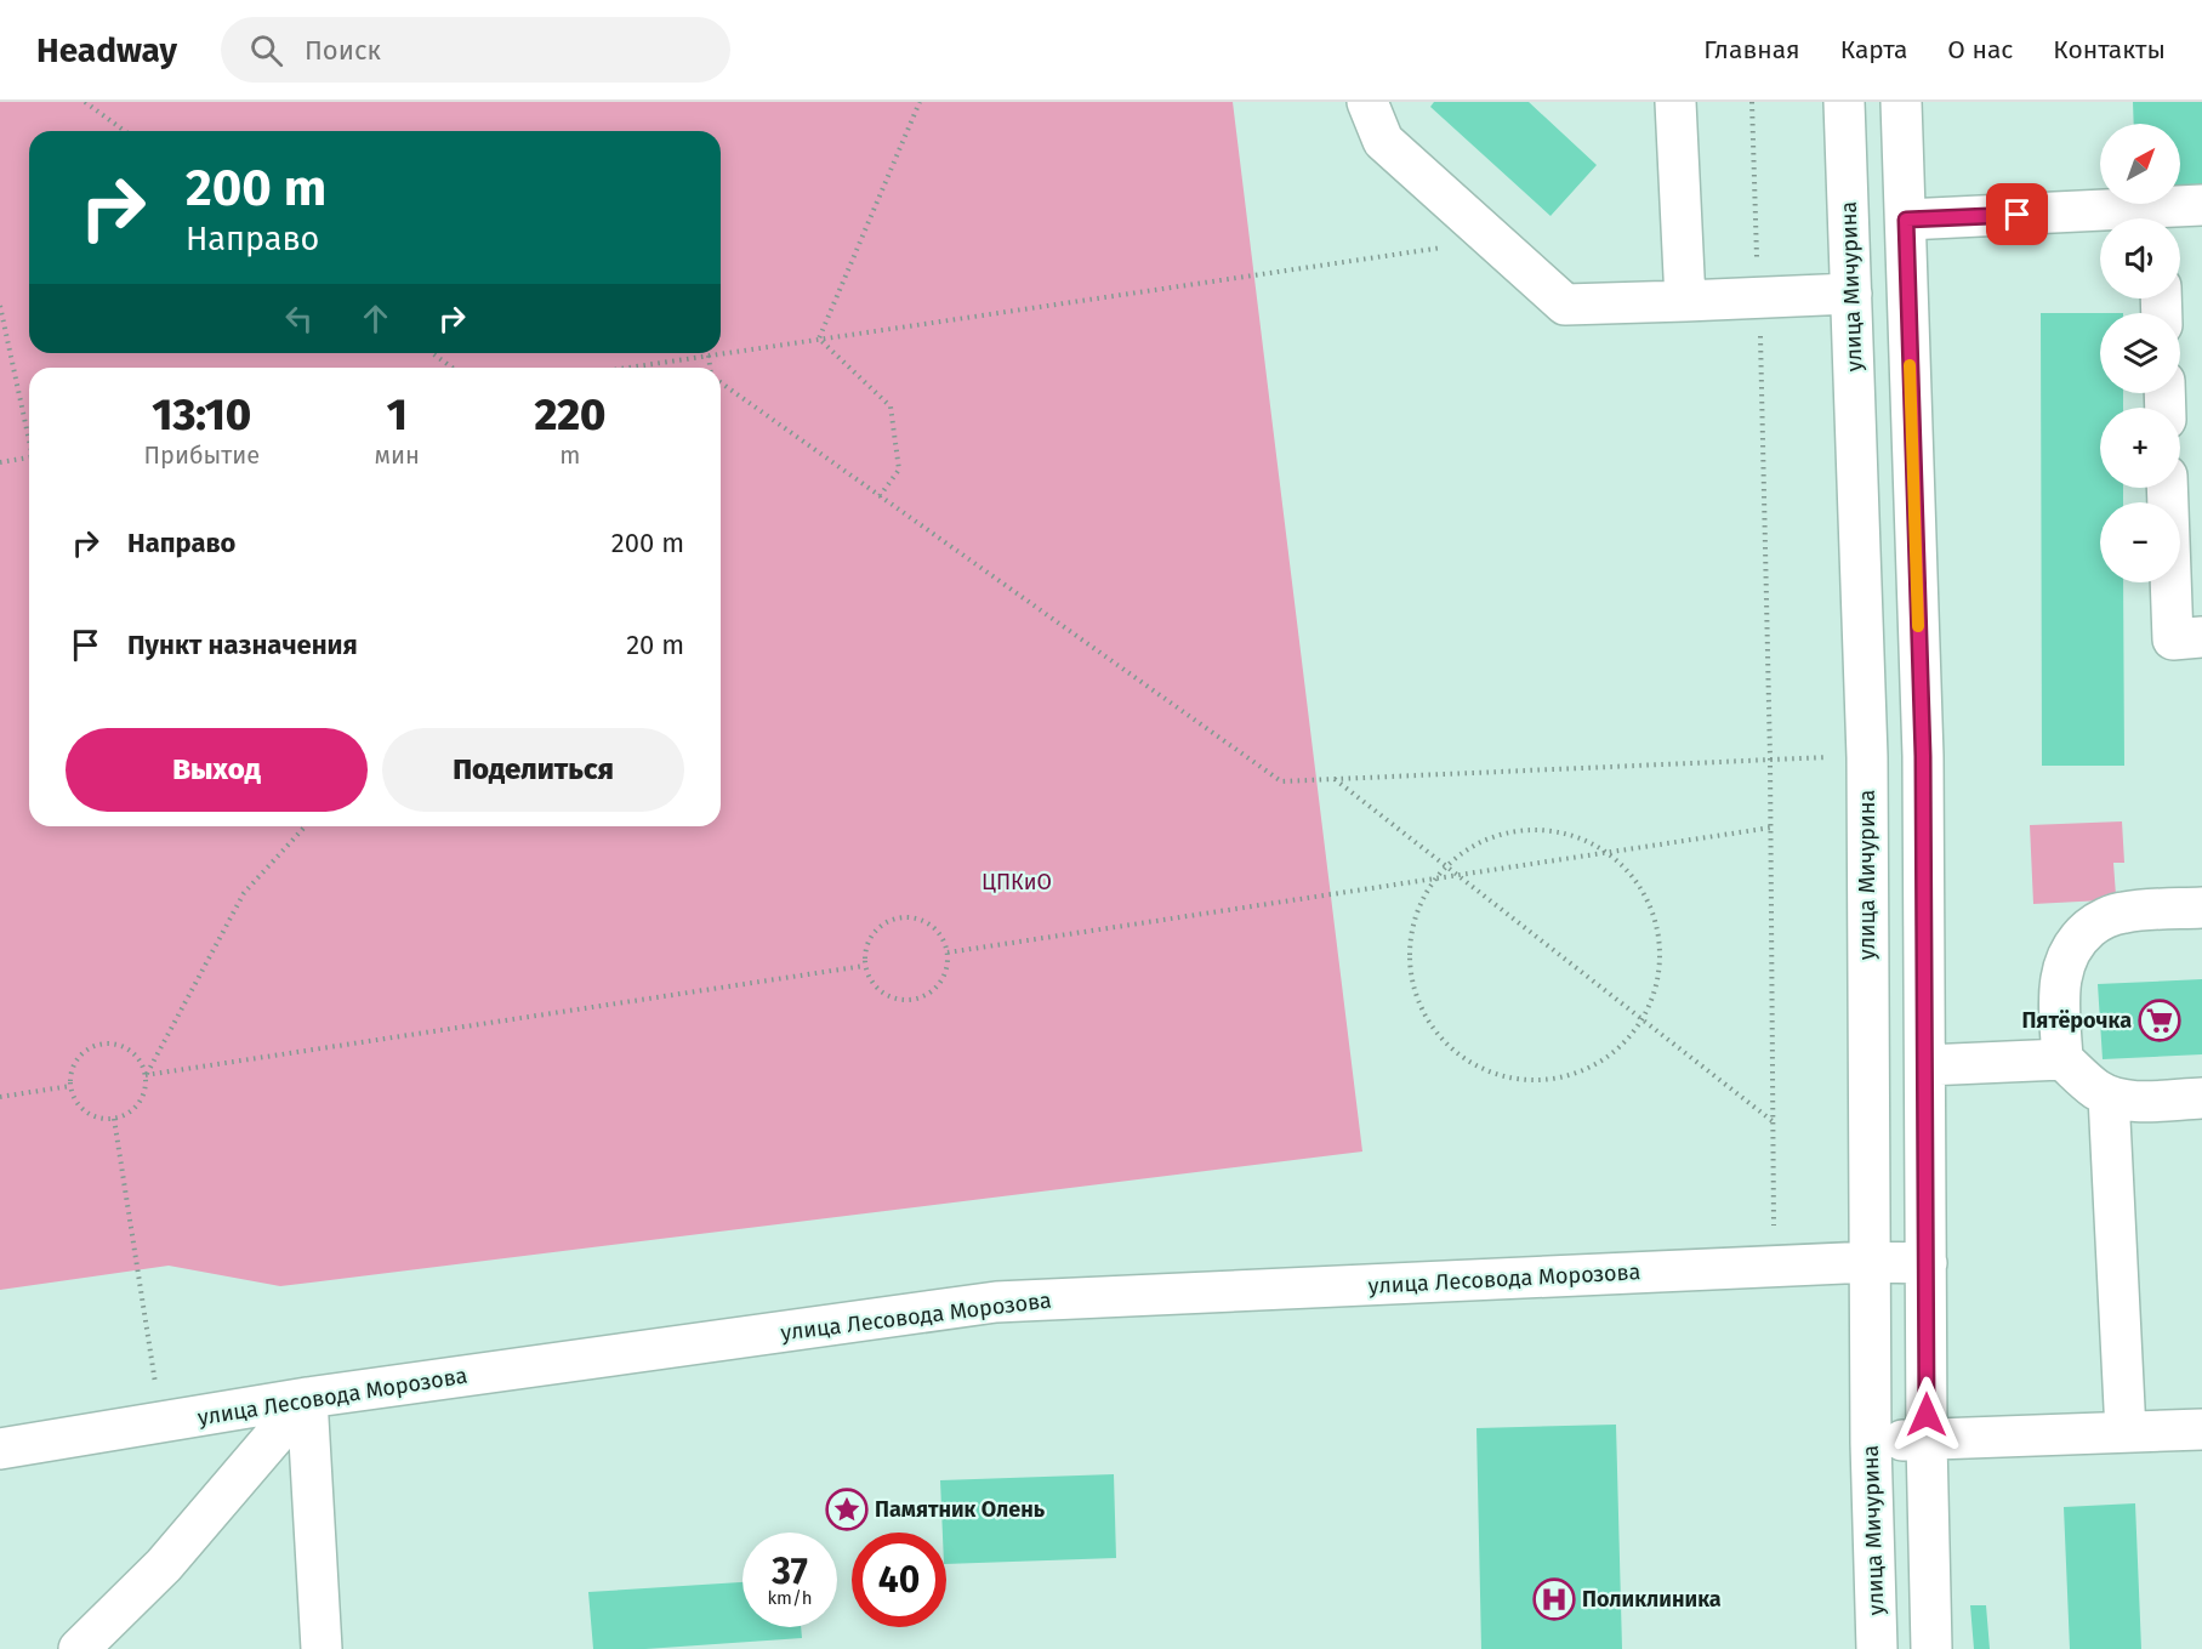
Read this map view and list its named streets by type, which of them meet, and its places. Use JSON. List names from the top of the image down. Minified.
{"streets":{"street":["улица Мичурина","улица Лесовода Морозова"]},"crossings":[["улица Мичурина","улица Лесовода Морозова"]],"parks":["ЦПКиО"],"places":{"supermarket":["Пятёрочка"],"place":["Памятник Олень"],"hospital":["Поликлиника"]},"north":"top right","page":{"header":"Headway","search":"Поиск","nav":["Главная","Карта","О нас","Контакты"],"map_buttons":["+","−"],"turn":["200 m","Направо"],"eta":["13:10","Прибытие","1","мин","220","m"],"list":[{"name":"Направо","value":"200 m"},{"name":"Пункт назначения","value":"20 m"}],"buttons":["Выход","Поделиться"],"speed":"37 km/h","limit":"40"}}
